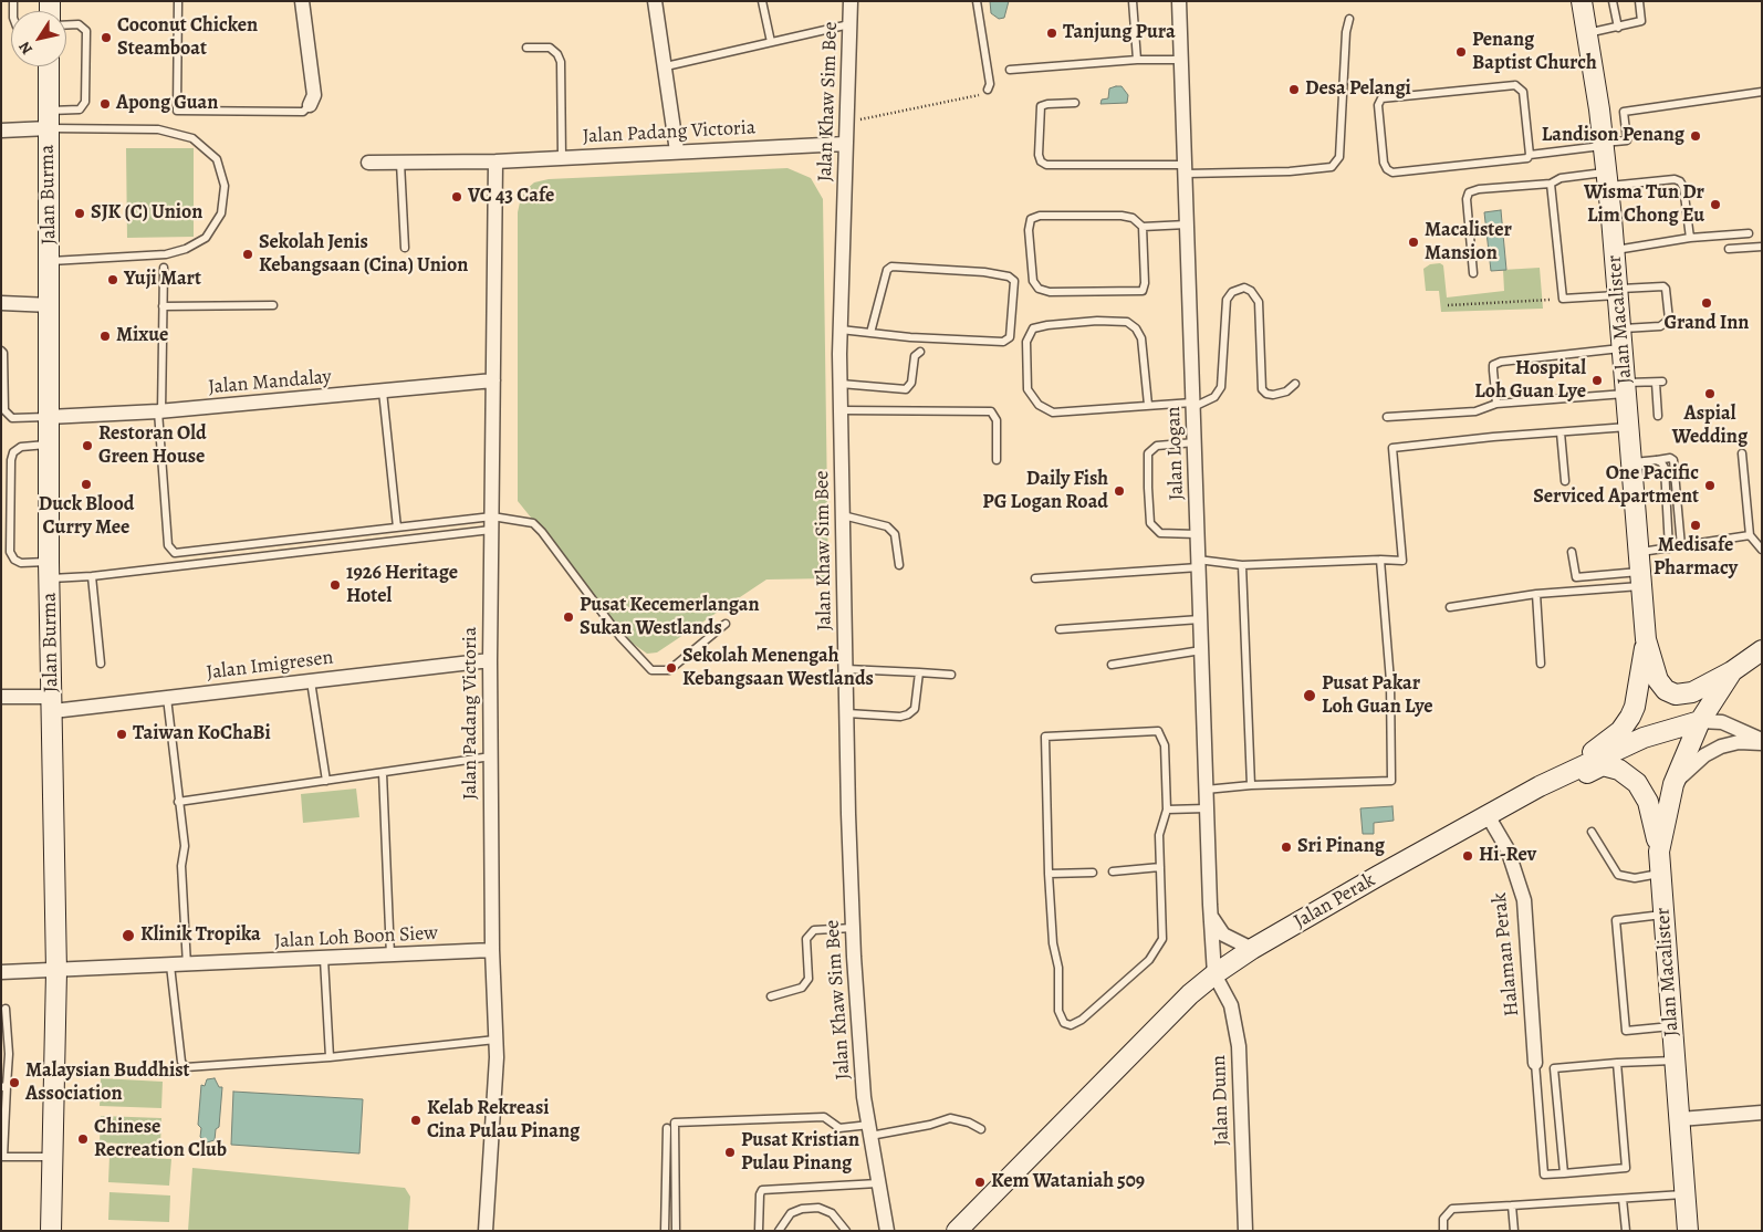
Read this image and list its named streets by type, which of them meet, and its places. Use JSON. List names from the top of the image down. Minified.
{"streets":{"main road":["Jalan Burma","Jalan Macalister","Jalan Perak"],"street":["Jalan Khaw Sim Bee","Jalan Padang Victoria","Jalan Mandalay","Jalan Logan","Jalan Imigresen","Jalan Loh Boon Siew","Halaman Perak","Jalan Dunn"]},"crossings":[["Jalan Khaw Sim Bee","Jalan Padang Victoria"],["Jalan Padang Victoria","Jalan Mandalay"],["Jalan Padang Victoria","Jalan Imigresen"],["Jalan Padang Victoria","Jalan Loh Boon Siew"],["Jalan Burma","Jalan Mandalay"],["Jalan Burma","Jalan Imigresen"],["Jalan Burma","Jalan Loh Boon Siew"],["Jalan Macalister","Jalan Perak"],["Jalan Logan","Jalan Perak"],["Jalan Logan","Jalan Dunn"],["Jalan Perak","Halaman Perak"],["Jalan Perak","Jalan Dunn"]],"places":["Tanjung Pura","Coconut Chicken Steamboat","Penang Baptist Church","Desa Pelangi","Apong Guan","Landison Penang","VC 43 Cafe","Wisma Tun Dr Lim Chong Eu","SJK (C) Union","Macalister Mansion","Sekolah Jenis Kebangsaan (Cina) Union","Yuji Mart","Grand Inn","Mixue","Hospital Loh Guan Lye","Aspial Wedding","Restoran Old Green House","Duck Blood Curry Mee","One Pacific Serviced Apartment","Daily Fish PG Logan Road","Medisafe Pharmacy","1926 Heritage Hotel","Pusat Kecemerlangan Sukan Westlands","Sekolah Menengah Kebangsaan Westlands","Pusat Pakar Loh Guan Lye","Taiwan KoChaBi","Sri Pinang","Hi-Rev","Klinik Tropika","Malaysian Buddhist Association","Kelab Rekreasi Cina Pulau Pinang","Chinese Recreation Club","Pusat Kristian Pulau Pinang","Kem Wataniah 509"],"north":"bottom left"}
